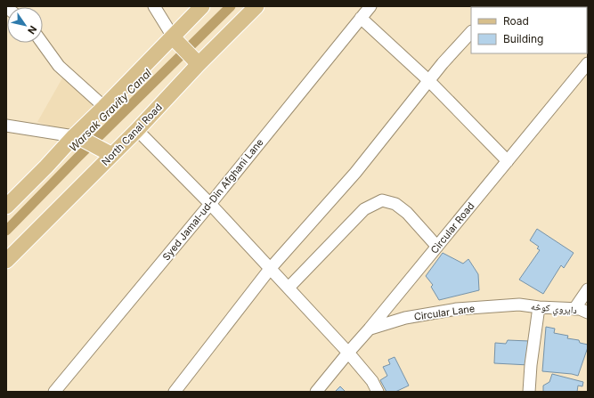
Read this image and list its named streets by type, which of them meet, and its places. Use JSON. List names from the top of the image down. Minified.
{"streets":{"main road":["North Canal Road"],"street":["Syed Jamal-ud-Din Afghani Lane","Circular Road","دایروي کوڅه","Circular Lane"]},"crossings":[["Circular Road","Circular Lane"],["دایروي کوڅه","Circular Lane"]],"water":["Warsak Gravity Canal"],"legend":["Road","Building"],"north":"bottom right"}
